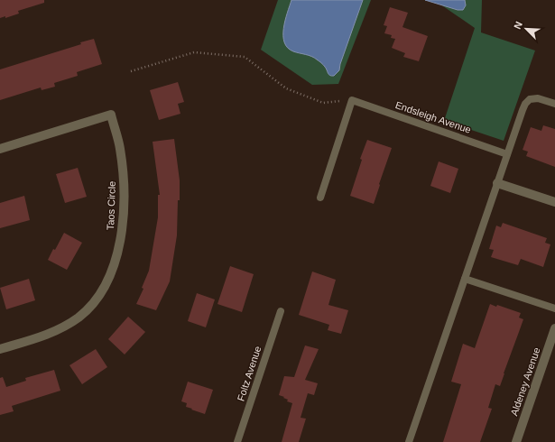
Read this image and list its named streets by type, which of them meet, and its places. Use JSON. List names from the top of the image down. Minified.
{"streets":{"street":["Taos Circle","Aldeney Avenue"],"lane":["Endsleigh Avenue","Foltz Avenue"]},"north":"top left"}
